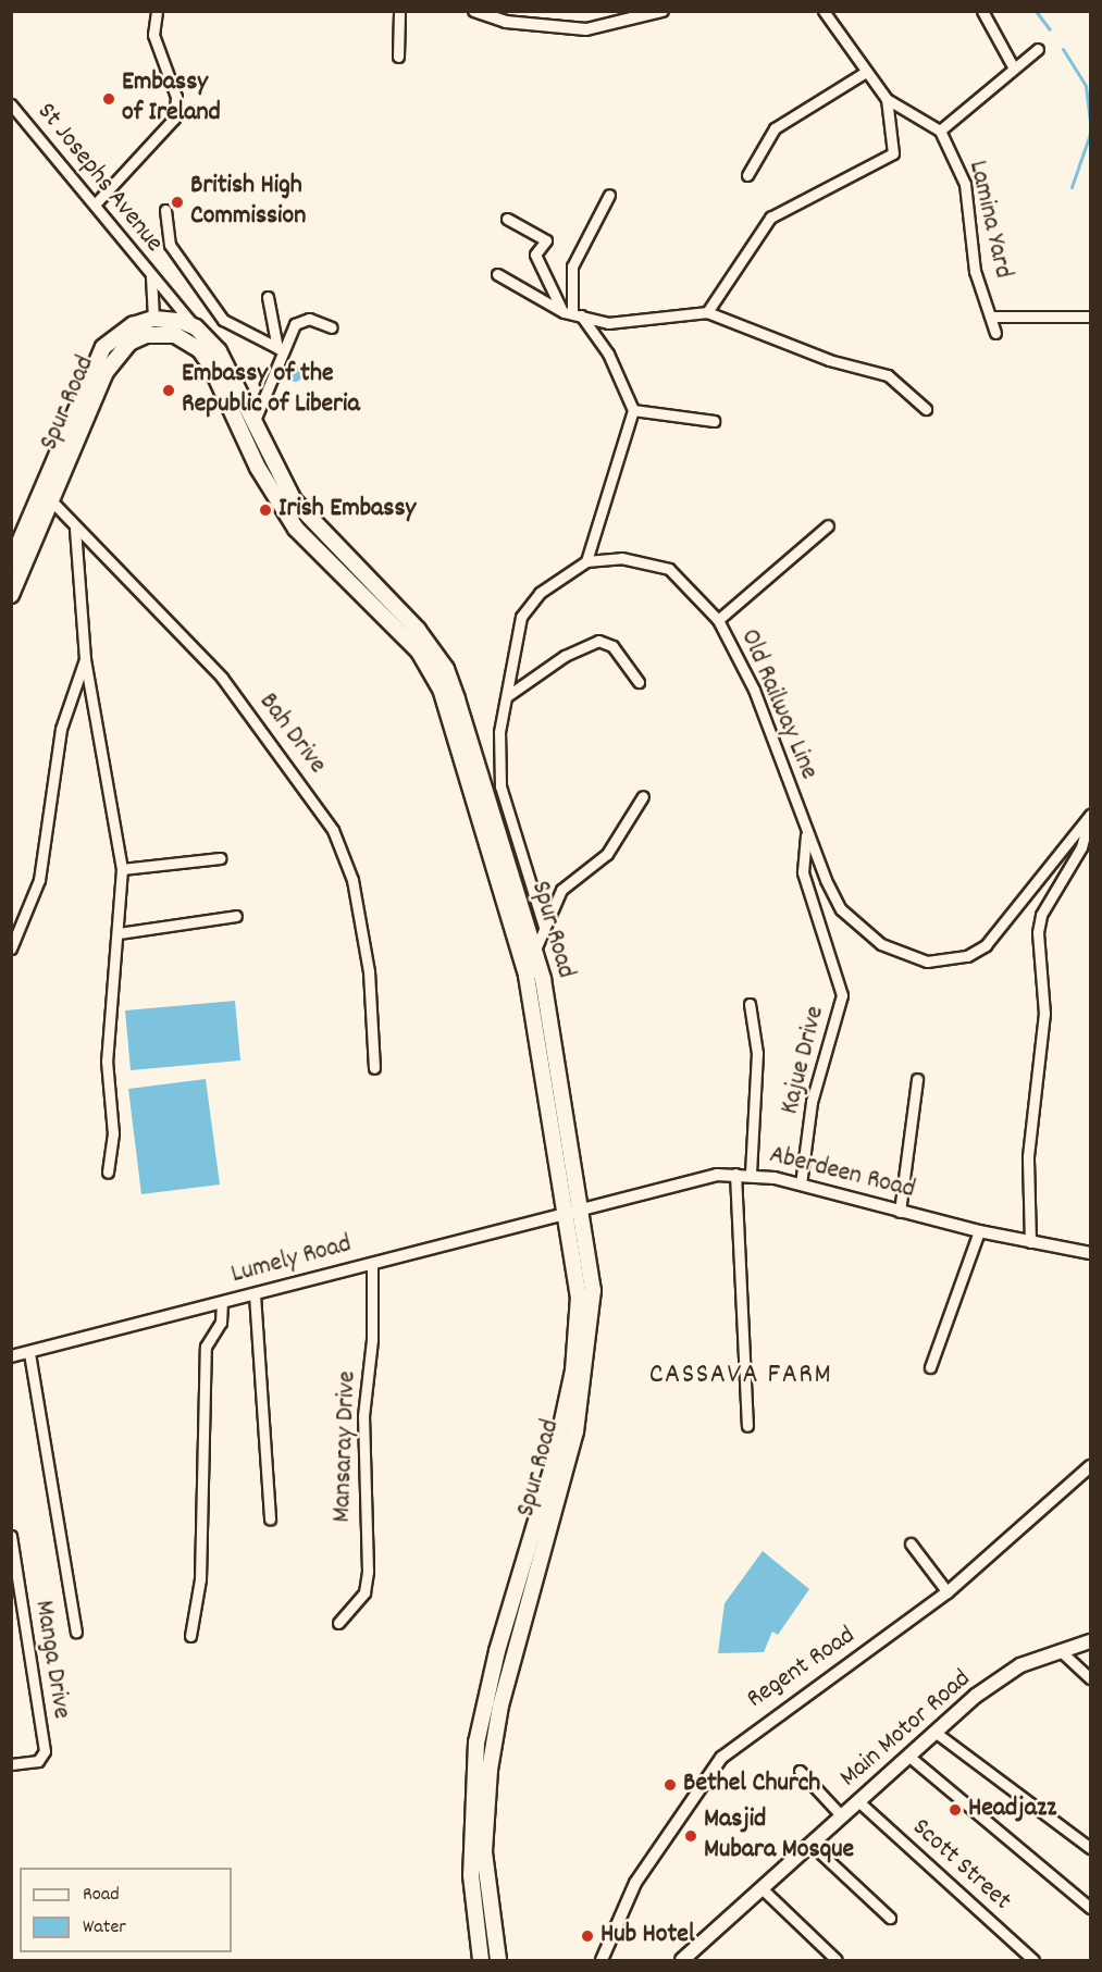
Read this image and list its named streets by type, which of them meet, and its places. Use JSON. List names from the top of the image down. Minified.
{"streets":{"main road":["Spur Road","Main Motor Road"],"street":["St Josephs Avenue","Lamina Yard","Old Railway Line","Bah Drive","Kajue Drive","Aberdeen Road","Lumely Road","Mansaray Drive","Manga Drive","Regent Road","Scott Street"]},"crossings":[["St Josephs Avenue","Spur Road"],["Spur Road","Bah Drive"],["Spur Road","Aberdeen Road"],["Spur Road","Lumely Road"],["Old Railway Line","Kajue Drive"],["Old Railway Line","Aberdeen Road"],["Kajue Drive","Aberdeen Road"],["Aberdeen Road","Lumely Road"],["Lumely Road","Mansaray Drive"],["Main Motor Road","Scott Street"]],"districts":["CASSAVA FARM"],"places":["Embassy of Ireland","British High Commission","Embassy of the Republic of Liberia","Irish Embassy","Bethel Church","Headjazz","Masjid Mubara Mosque","Hub Hotel"],"legend":["Road","Water"]}
